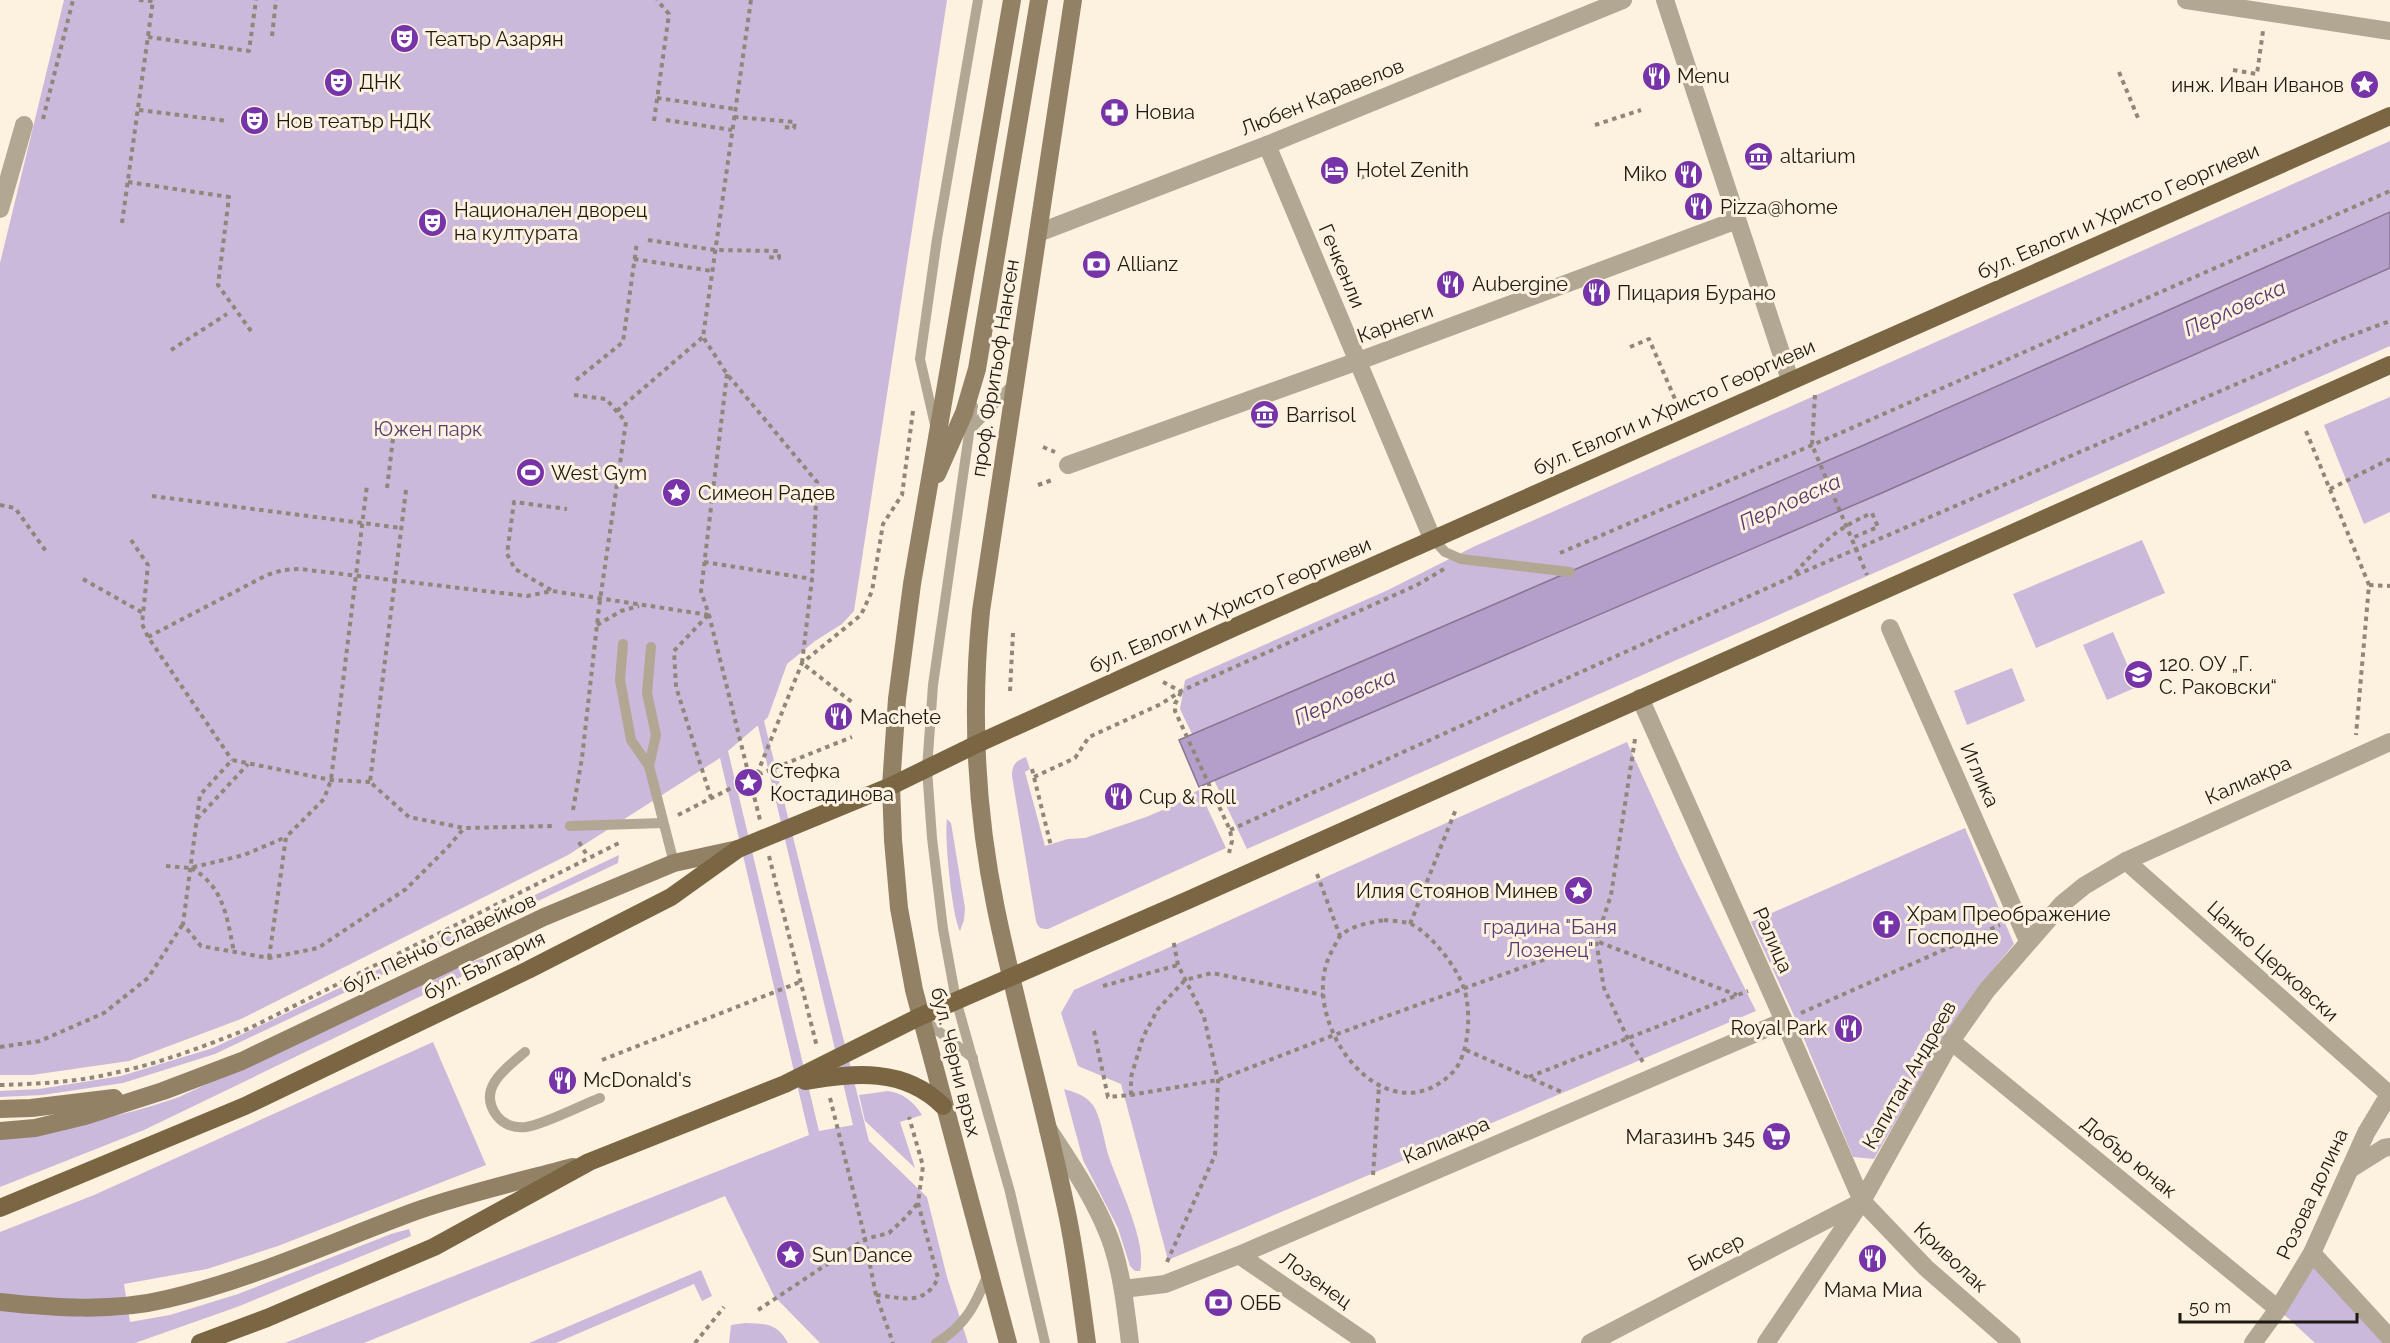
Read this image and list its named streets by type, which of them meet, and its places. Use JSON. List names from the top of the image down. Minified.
{"streets":{"main road":["бул. Евлоги и Христо Георгиеви","проф. Фритьоф Нансен","бул. Пенчо Славейков","бул. България","бул. Черни връх"],"street":["Любен Каравелов","Гечкенли","Карнеги","Иглика","Калиакра","Ралица","Цанко Церковски","Капитан Андреев","Добър юнак","Розова долина","Бисер","Криволак","Лозенец"]},"crossings":[["Любен Каравелов","Гечкенли"],["Любен Каравелов","проф. Фритьоф Нансен"],["бул. Евлоги и Христо Георгиеви","Гечкенли"],["бул. Евлоги и Христо Георгиеви","проф. Фритьоф Нансен"],["бул. Евлоги и Христо Георгиеви","бул. България"],["Гечкенли","Карнеги"],["проф. Фритьоф Нансен","бул. България"],["проф. Фритьоф Нансен","бул. Черни връх"],["Иглика","Капитан Андреев"],["Калиакра","Ралица"],["Калиакра","Цанко Церковски"],["Калиакра","Капитан Андреев"],["Калиакра","Лозенец"],["Ралица","Капитан Андреев"],["Ралица","Бисер"],["Ралица","Криволак"],["бул. Пенчо Славейков","бул. България"],["Цанко Церковски","Капитан Андреев"],["Цанко Церковски","Розова долина"],["бул. България","бул. Черни връх"],["Капитан Андреев","Добър юнак"],["Капитан Андреев","Бисер"],["Капитан Андреев","Криволак"],["Добър юнак","Розова долина"],["Бисер","Криволак"]],"water":["Перловска"],"parks":["Южен парк","градина \"Баня Лозенец\""],"places":{"theatre":["Театър Азарян","ДНК","Нов театър НДК","Национален дворец на културата"],"restaurant":["Menu","Miko","Pizza@home","Aubergine","Пицария Бурано","Machete","Cup & Roll","Royal Park","McDonald's","Мама Миа"],"place":["инж. Иван Иванов","Симеон Радев","Стефка Костадинова","Илия Стоянов Минев","Sun Dance"],"pharmacy":["Новиа"],"museum":["altarium","Barrisol"],"hotel":["Hotel Zenith"],"bank":["Allianz","ОББ"],"sports":["West Gym"],"school or university":["120. ОУ „Г. С. Раковски“"],"church":["Храм Преображение Господне"],"supermarket":["Магазинъ 345"]},"scale_bar":"50 m"}
